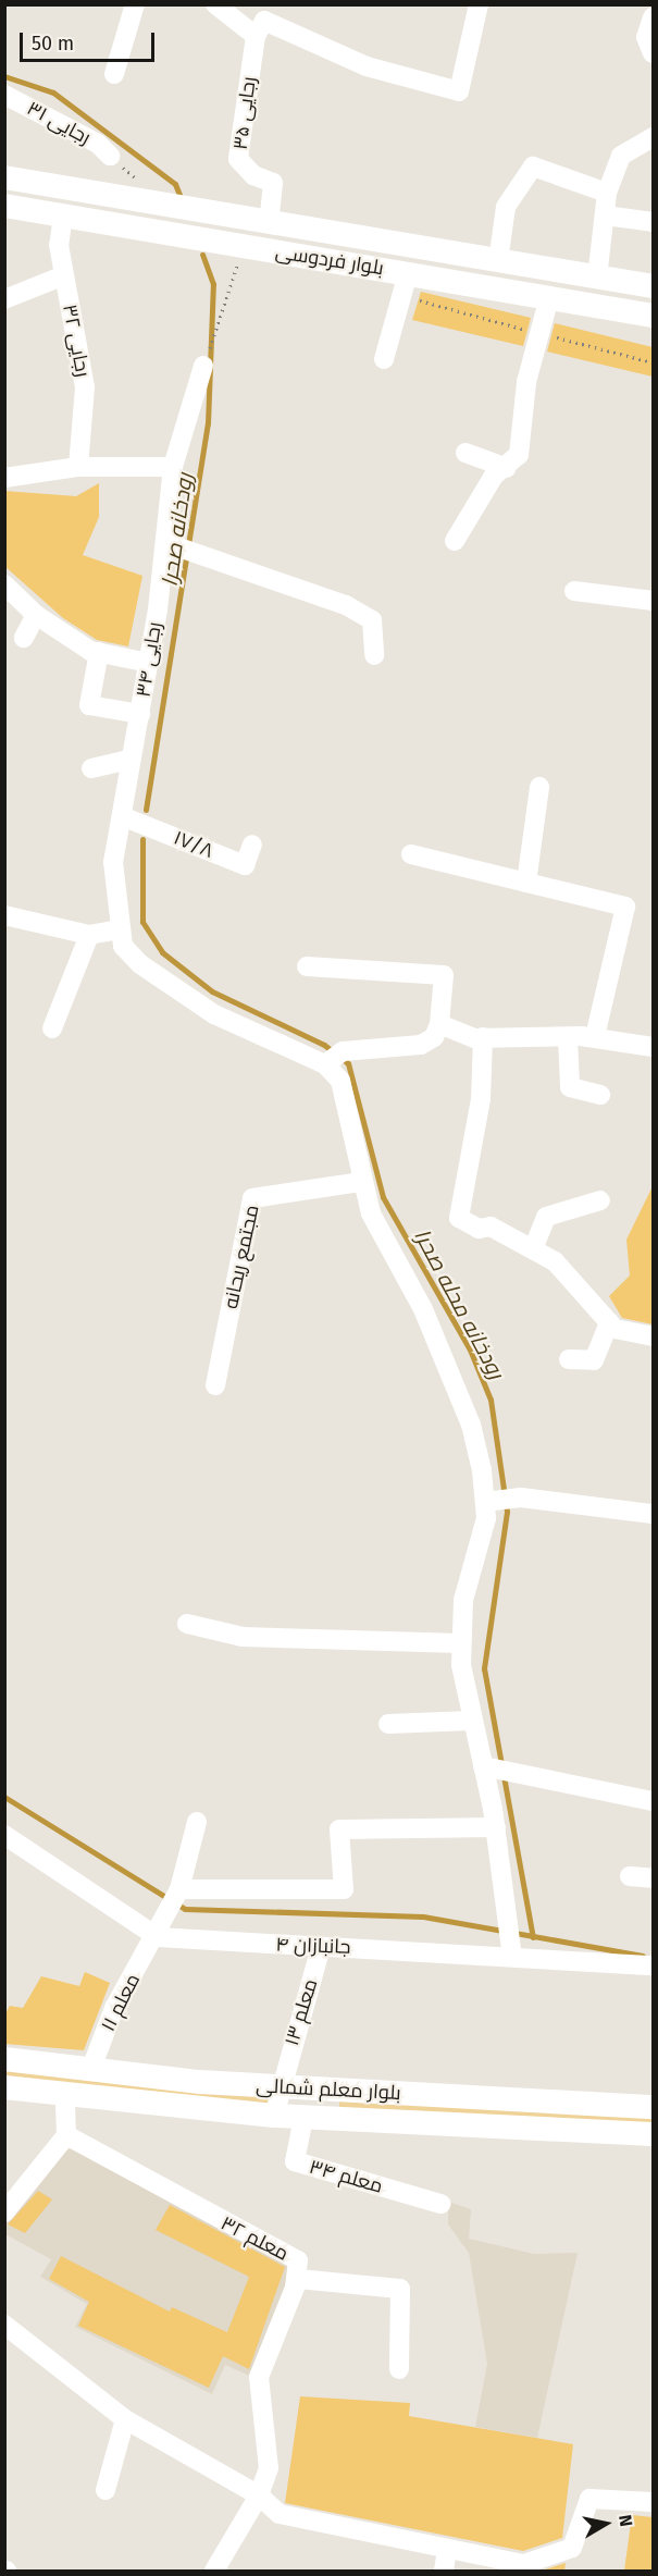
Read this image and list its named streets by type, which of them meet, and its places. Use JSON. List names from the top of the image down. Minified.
{"streets":{"main road":["بلوار فردوسی","بلوار معلم شمالی"],"street":["رجایی ۳۵","رجایی ۳۱","رجایی ۳۲","رجایی ۳۴","۱۷/۸","مجتمع ریحانه","جانبازان ۴","معلم ۱۱","معلم ۱۳","معلم ۳۴","معلم ۳۲"]},"crossings":[["رجایی ۳۵","بلوار فردوسی"],["بلوار فردوسی","رجایی ۳۲"],["رجایی ۳۴","۱۷/۸"],["جانبازان ۴","معلم ۱۱"],["جانبازان ۴","معلم ۱۳"],["معلم ۱۱","بلوار معلم شمالی"],["معلم ۱۳","بلوار معلم شمالی"],["بلوار معلم شمالی","معلم ۳۴"]],"water":["رودخانه صحرا","رودخانه محله صحرا"],"scale_bar":"50 m","north":"right"}
